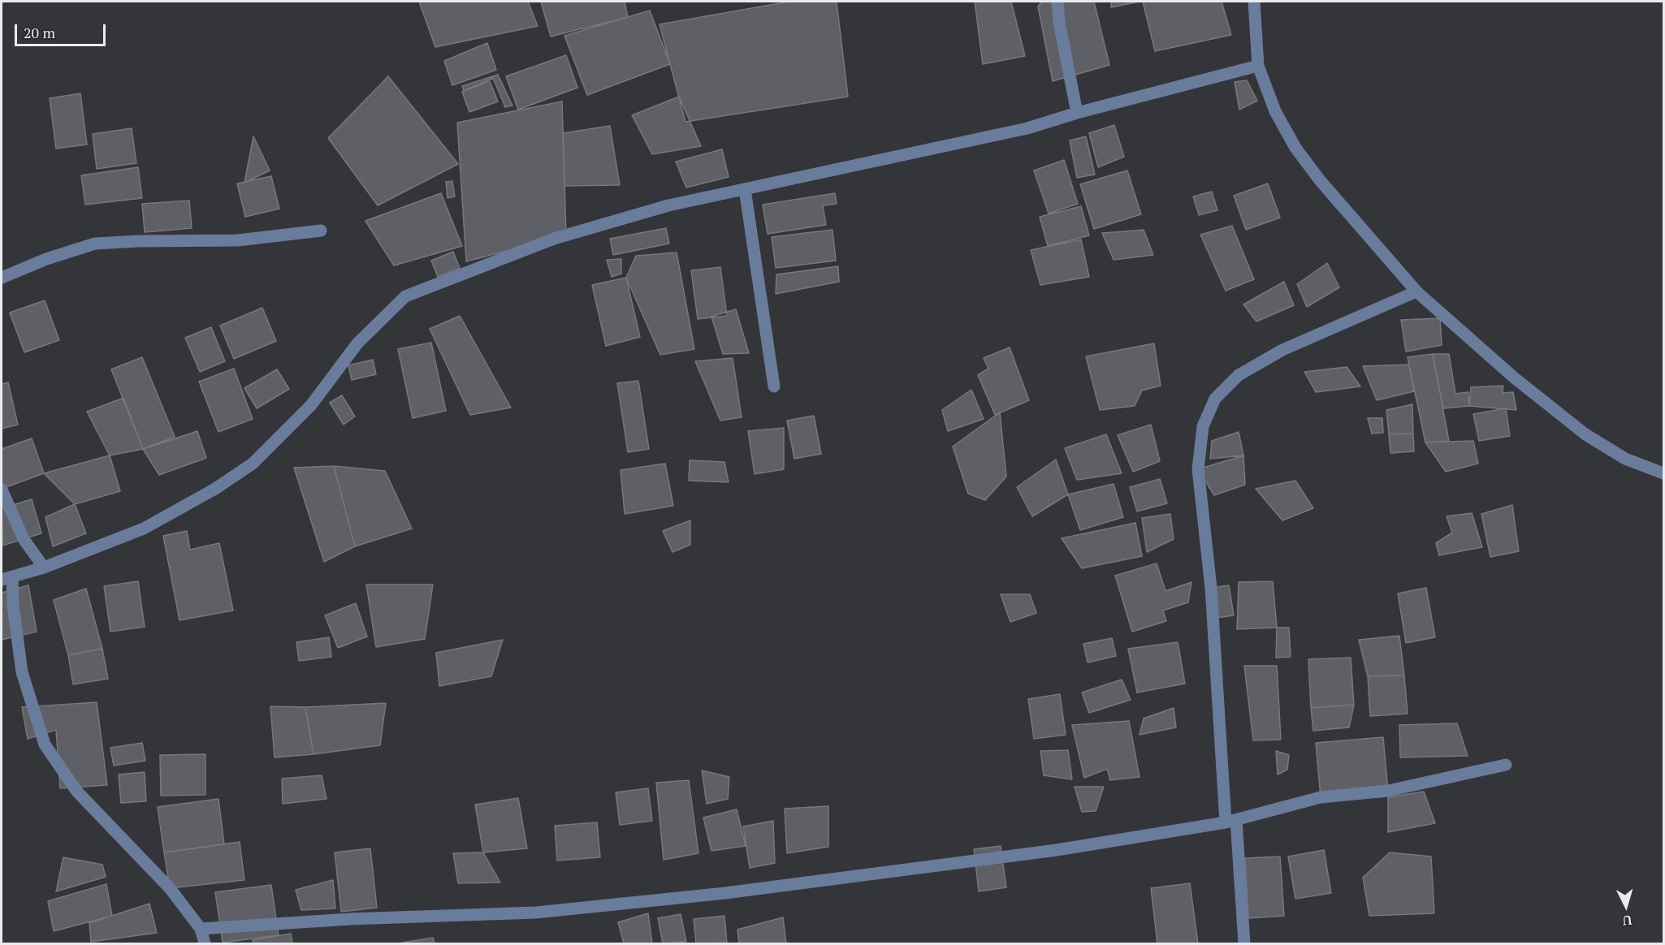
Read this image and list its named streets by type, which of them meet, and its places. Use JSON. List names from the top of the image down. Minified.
{"scale_bar":"20 m","north":"bottom"}
